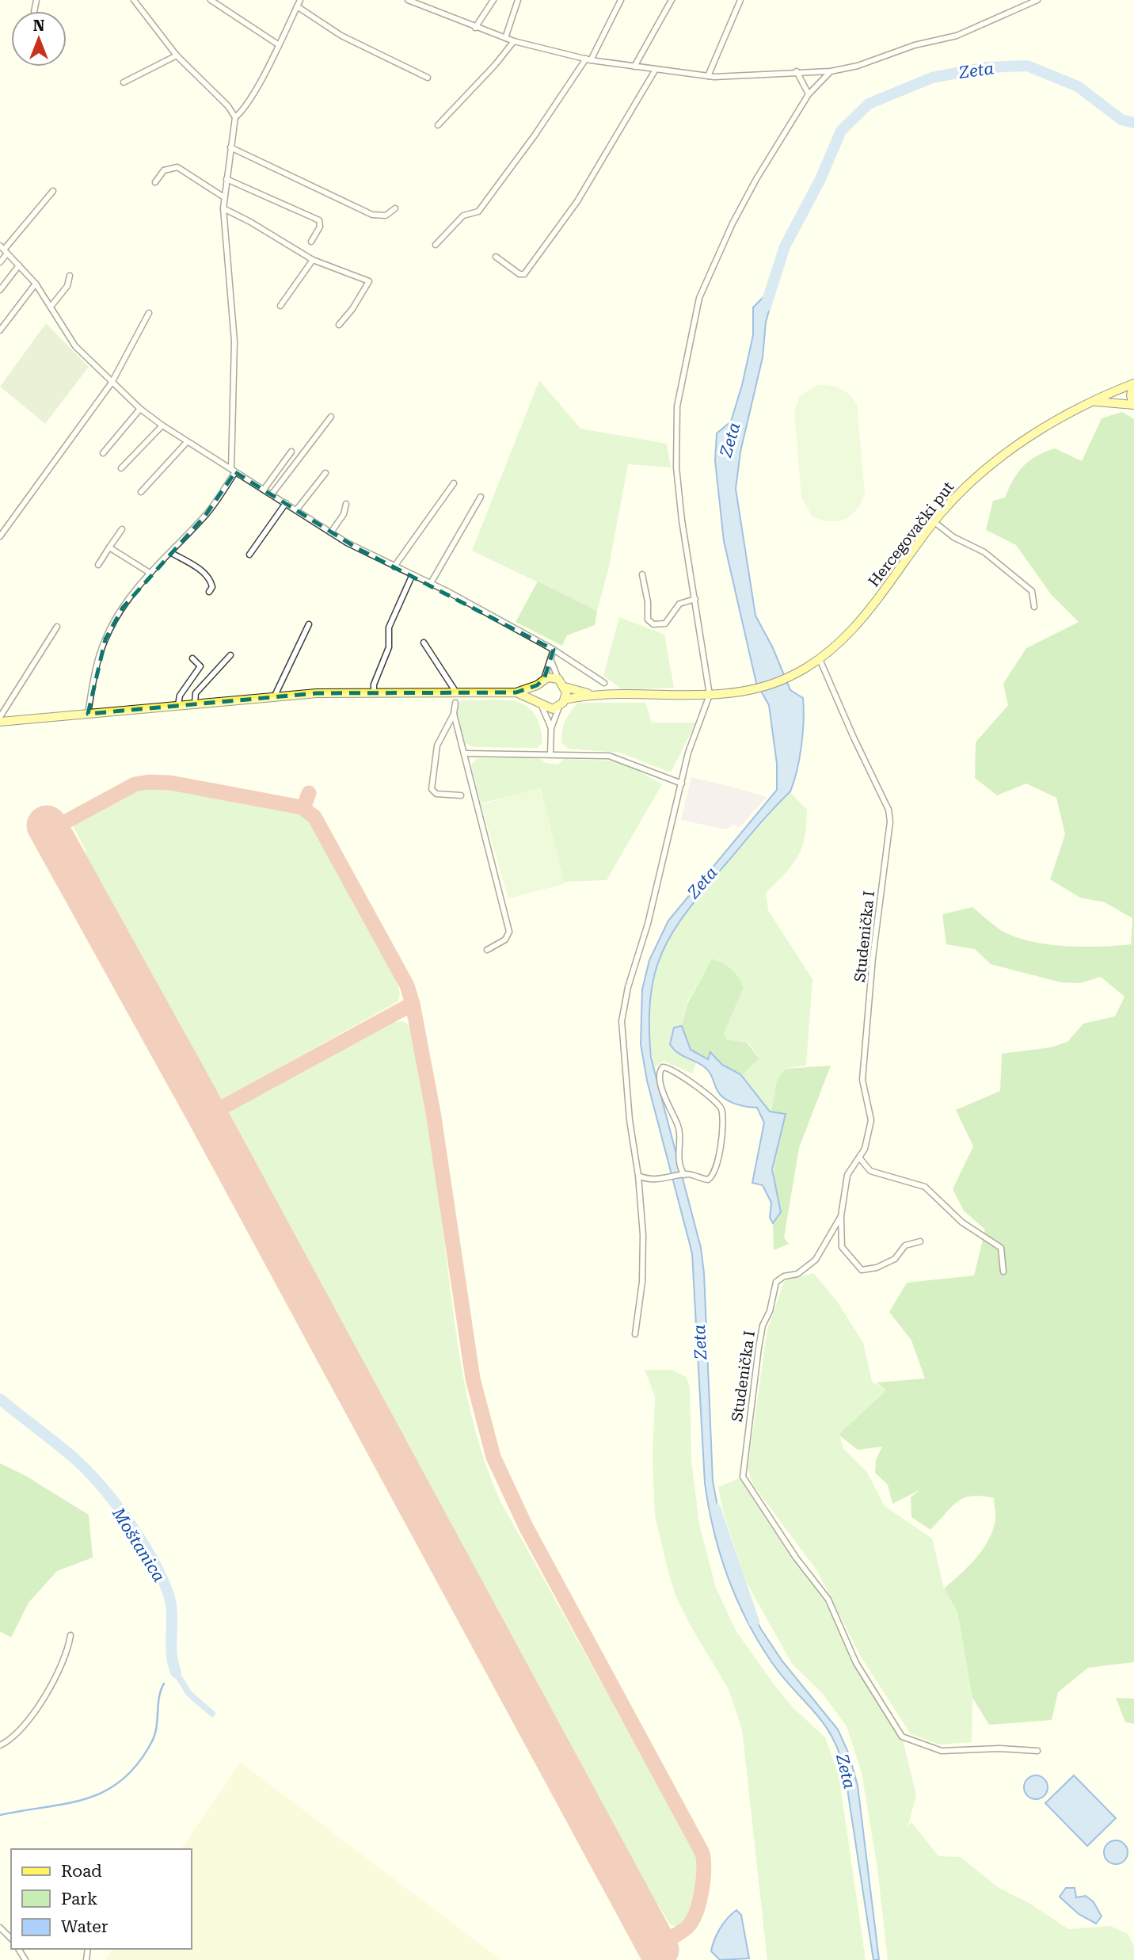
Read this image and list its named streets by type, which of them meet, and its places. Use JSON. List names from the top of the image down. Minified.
{"streets":{"main road":["Hercegovački put"],"street":["Studenička I"]},"crossings":[["Hercegovački put","Studenička I"]],"water":["Zeta","Moštanica"],"legend":["Road","Park","Water"],"north":"top"}
